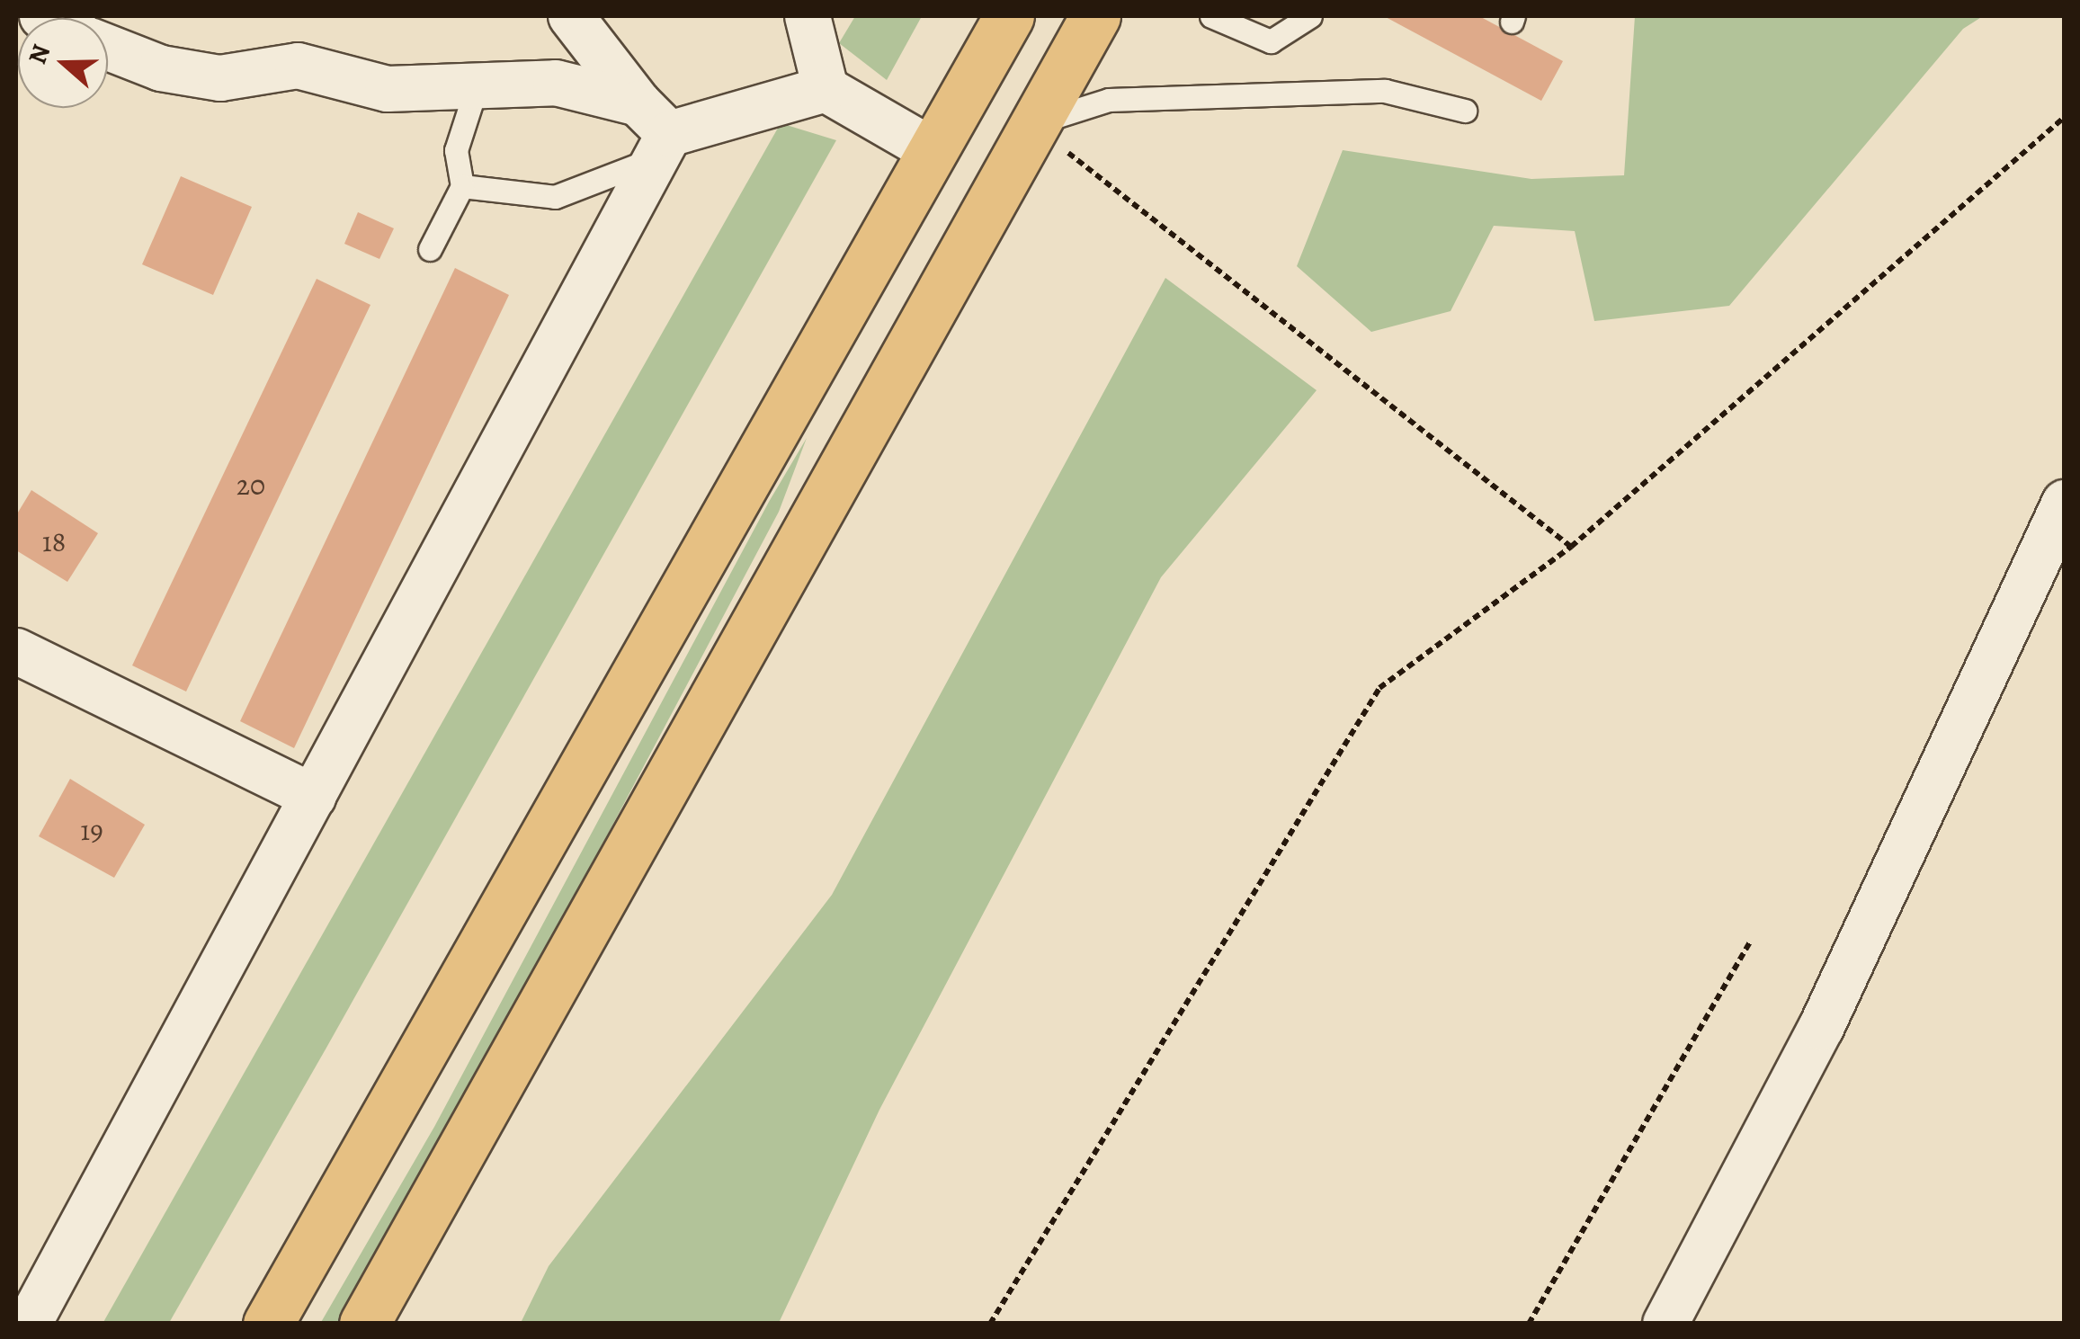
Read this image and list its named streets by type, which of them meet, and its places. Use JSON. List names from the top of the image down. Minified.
{"house_numbers":["20","18","19"],"north":"left"}
